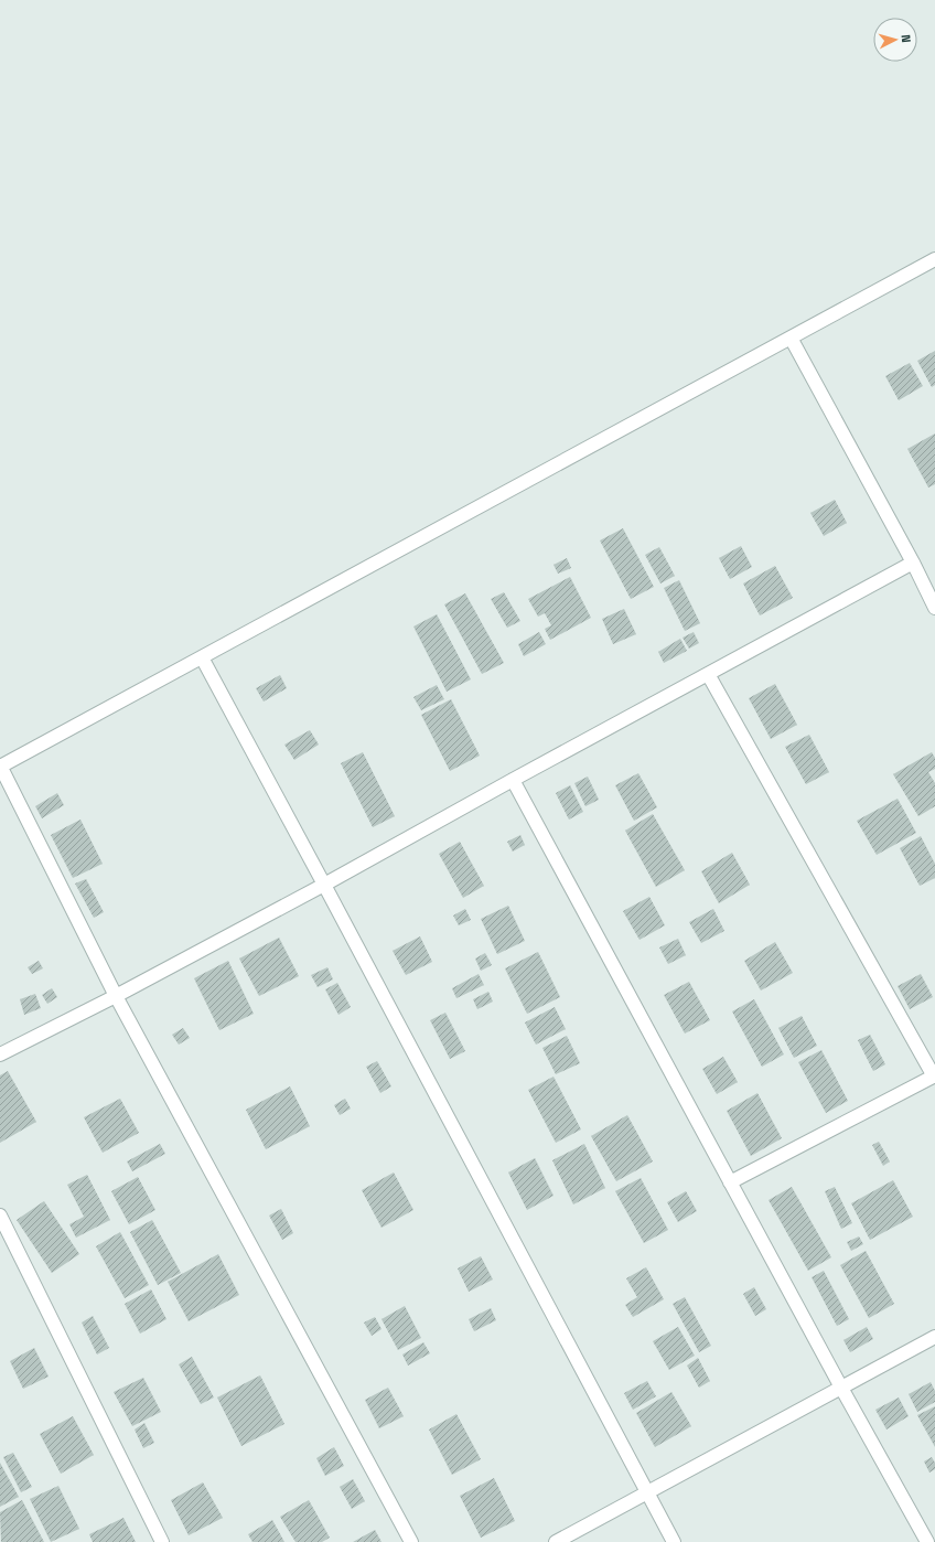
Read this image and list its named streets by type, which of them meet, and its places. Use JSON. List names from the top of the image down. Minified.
{"north":"right"}
